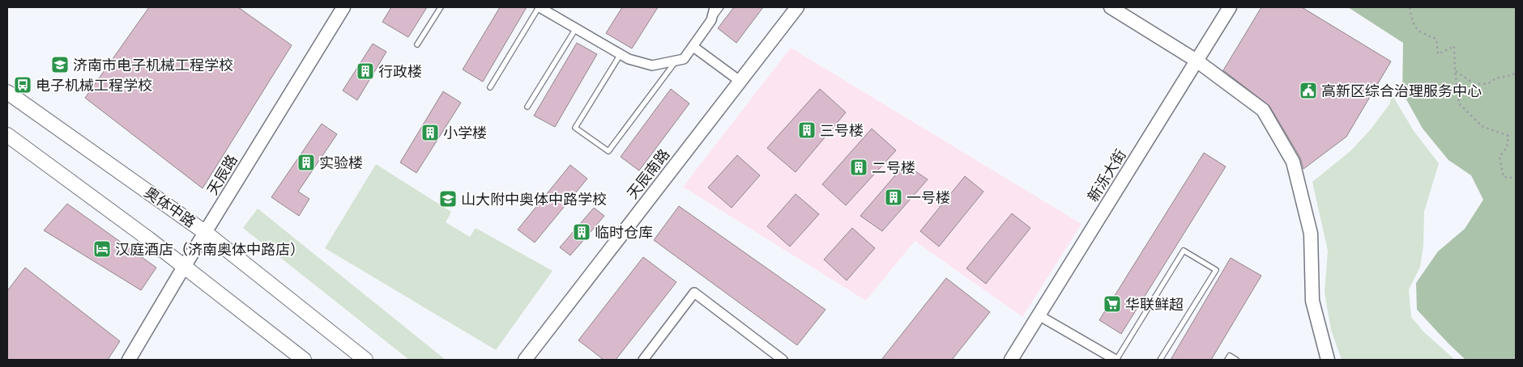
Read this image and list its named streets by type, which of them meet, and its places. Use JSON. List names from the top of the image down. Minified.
{"streets":{"main road":["奥体中路"],"street":["天辰南路","天辰路","新泺大街"]},"crossings":[["天辰路","奥体中路"]],"places":{"school or university":["济南市电子机械工程学校","山大附中奥体中路学校"],"building":["行政楼","三号楼","小学楼","实验楼","二号楼","一号楼","临时仓库"],"bus stop":["电子机械工程学校"],"public building":["高新区综合治理服务中心"],"hotel":["汉庭酒店（济南奥体中路店）"],"supermarket":["华联鲜超"]}}
